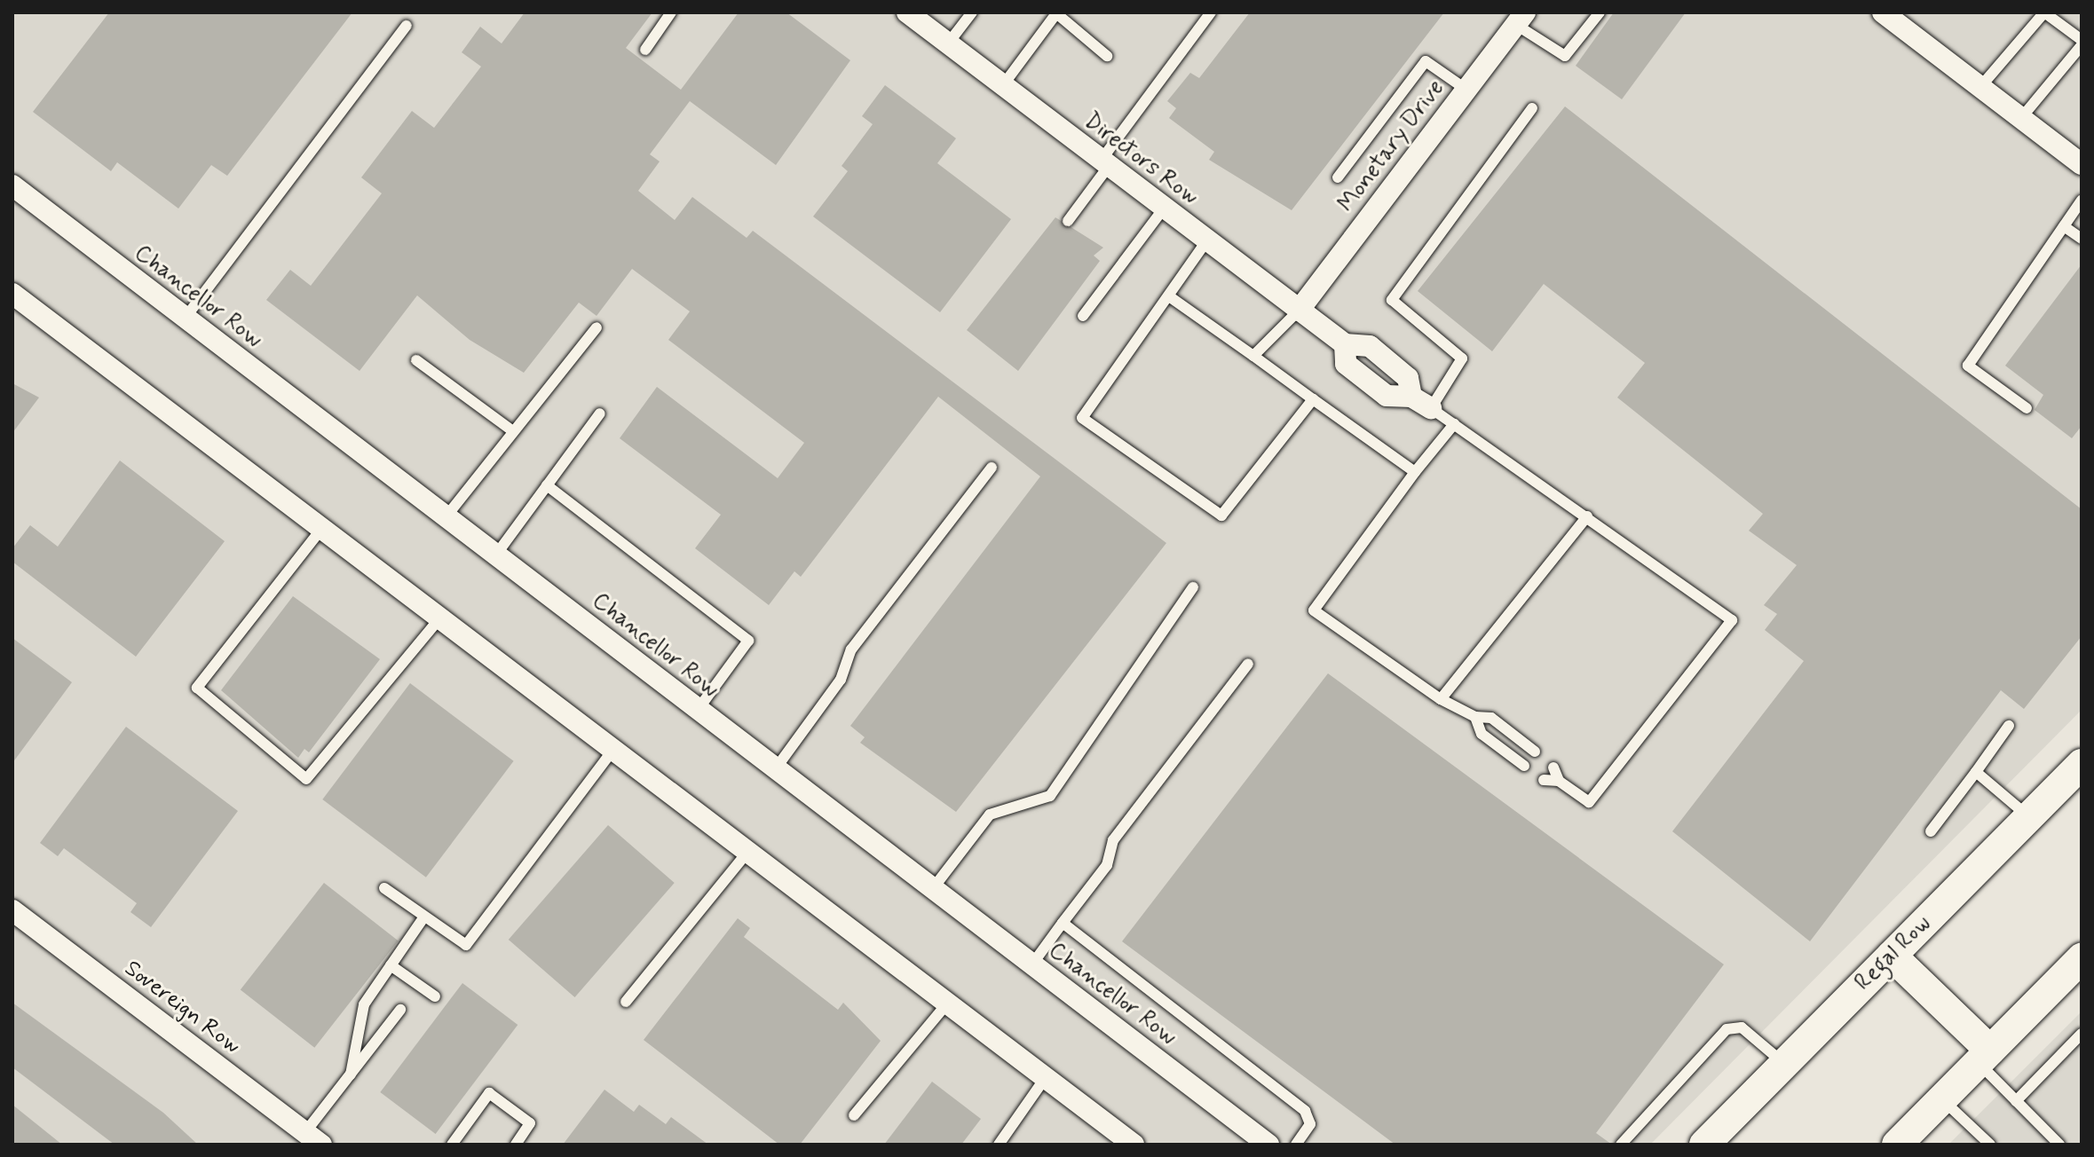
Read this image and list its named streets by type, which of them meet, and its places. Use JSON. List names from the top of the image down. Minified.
{"streets":{"main road":["Regal Row"],"street":["Monetary Drive","Directors Row","Chancellor Row","Sovereign Row"]},"crossings":[["Monetary Drive","Directors Row"]]}
